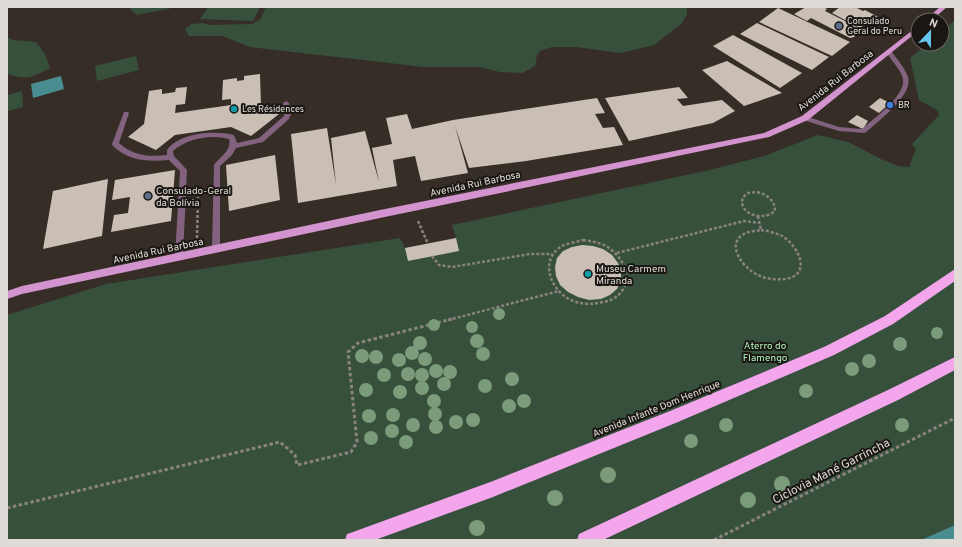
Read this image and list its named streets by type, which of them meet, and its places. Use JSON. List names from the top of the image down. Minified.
{"streets":{"highway":["Avenida Infante Dom Henrique"],"main road":["Avenida Rui Barbosa"],"path":["Ciclovia Mané Garrincha"]},"parks":["Aterro do Flamengo"],"places":["Consulado Geral do Peru","BR","Les Résidences","Consulado-Geral da Bolívia","Museu Carmem Miranda"],"north":"top"}
